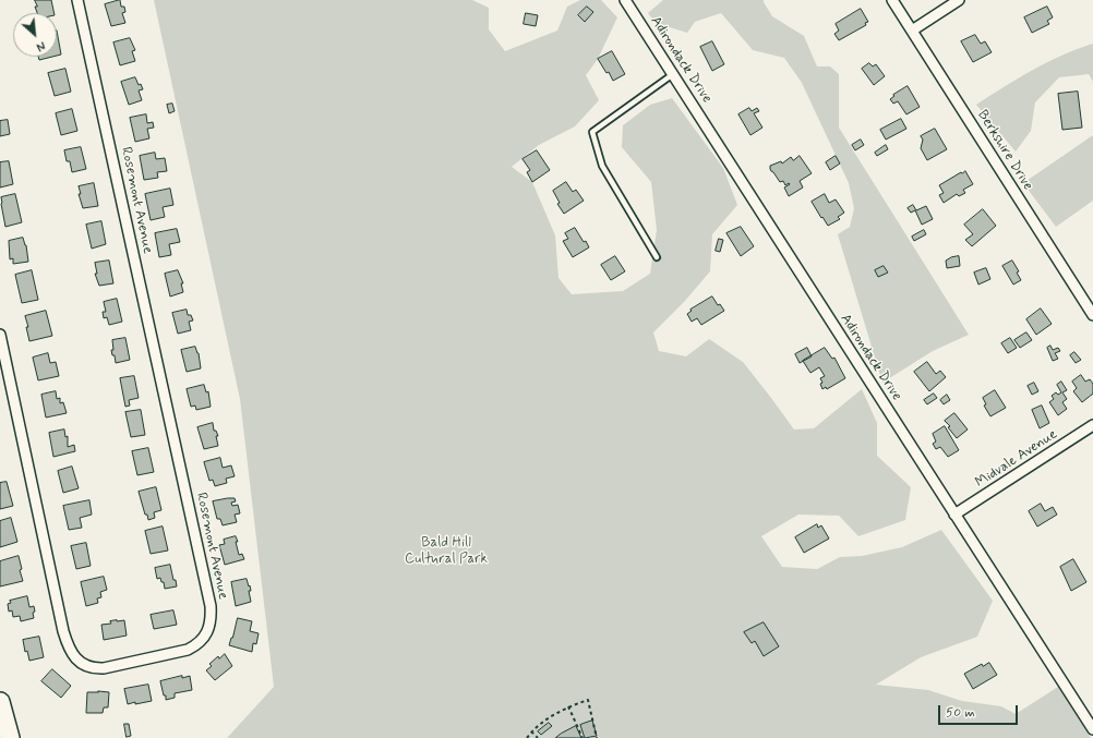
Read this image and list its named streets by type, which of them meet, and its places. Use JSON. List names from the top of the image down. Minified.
{"streets":{"street":["Adirondack Drive","Berkshire Drive","Rosemont Avenue","Midvale Avenue"]},"crossings":[["Adirondack Drive","Midvale Avenue"]],"parks":["Bald Hill Cultural Park"],"scale_bar":"50 m","north":"bottom right"}
